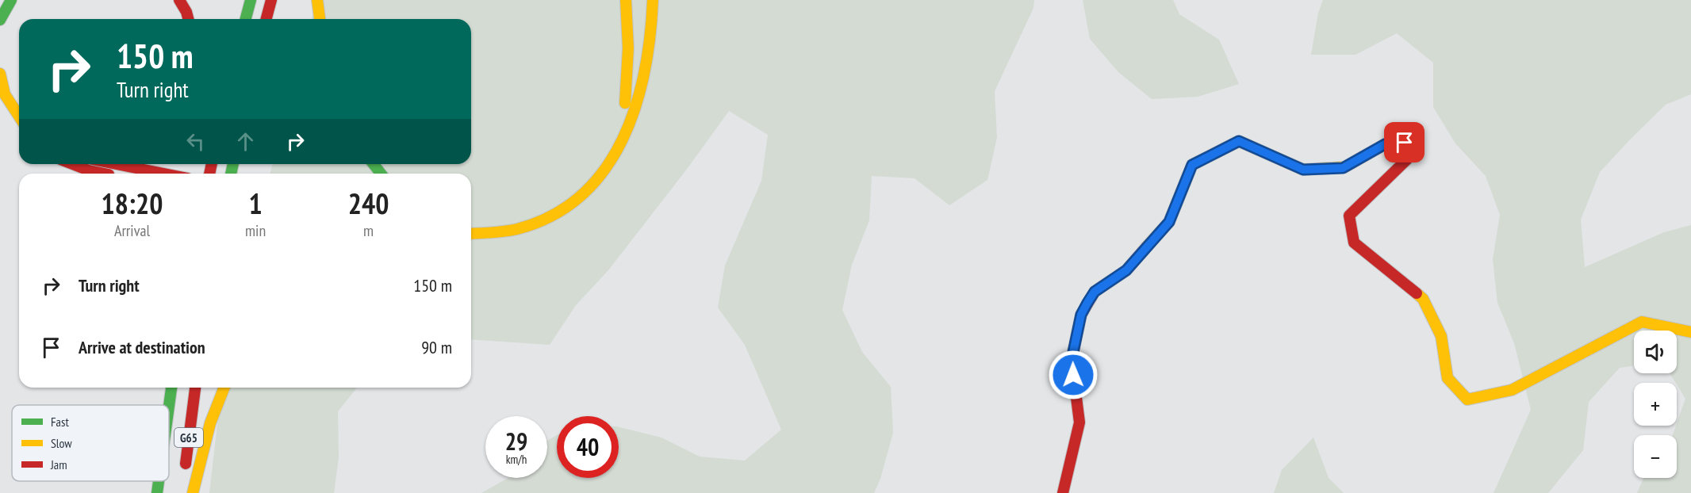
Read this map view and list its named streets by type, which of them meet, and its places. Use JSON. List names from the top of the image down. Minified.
{"streets":{"main road":["G65"]},"legend":["Fast","Slow","Jam"],"page":{"turn":["150 m","Turn right"],"eta":["18:20","Arrival","1","min","240","m"],"list":[{"name":"Turn right","value":"150 m"},{"name":"Arrive at destination","value":"90 m"}],"map_buttons":["+","−"],"speed":"29 km/h","limit":"40"}}
